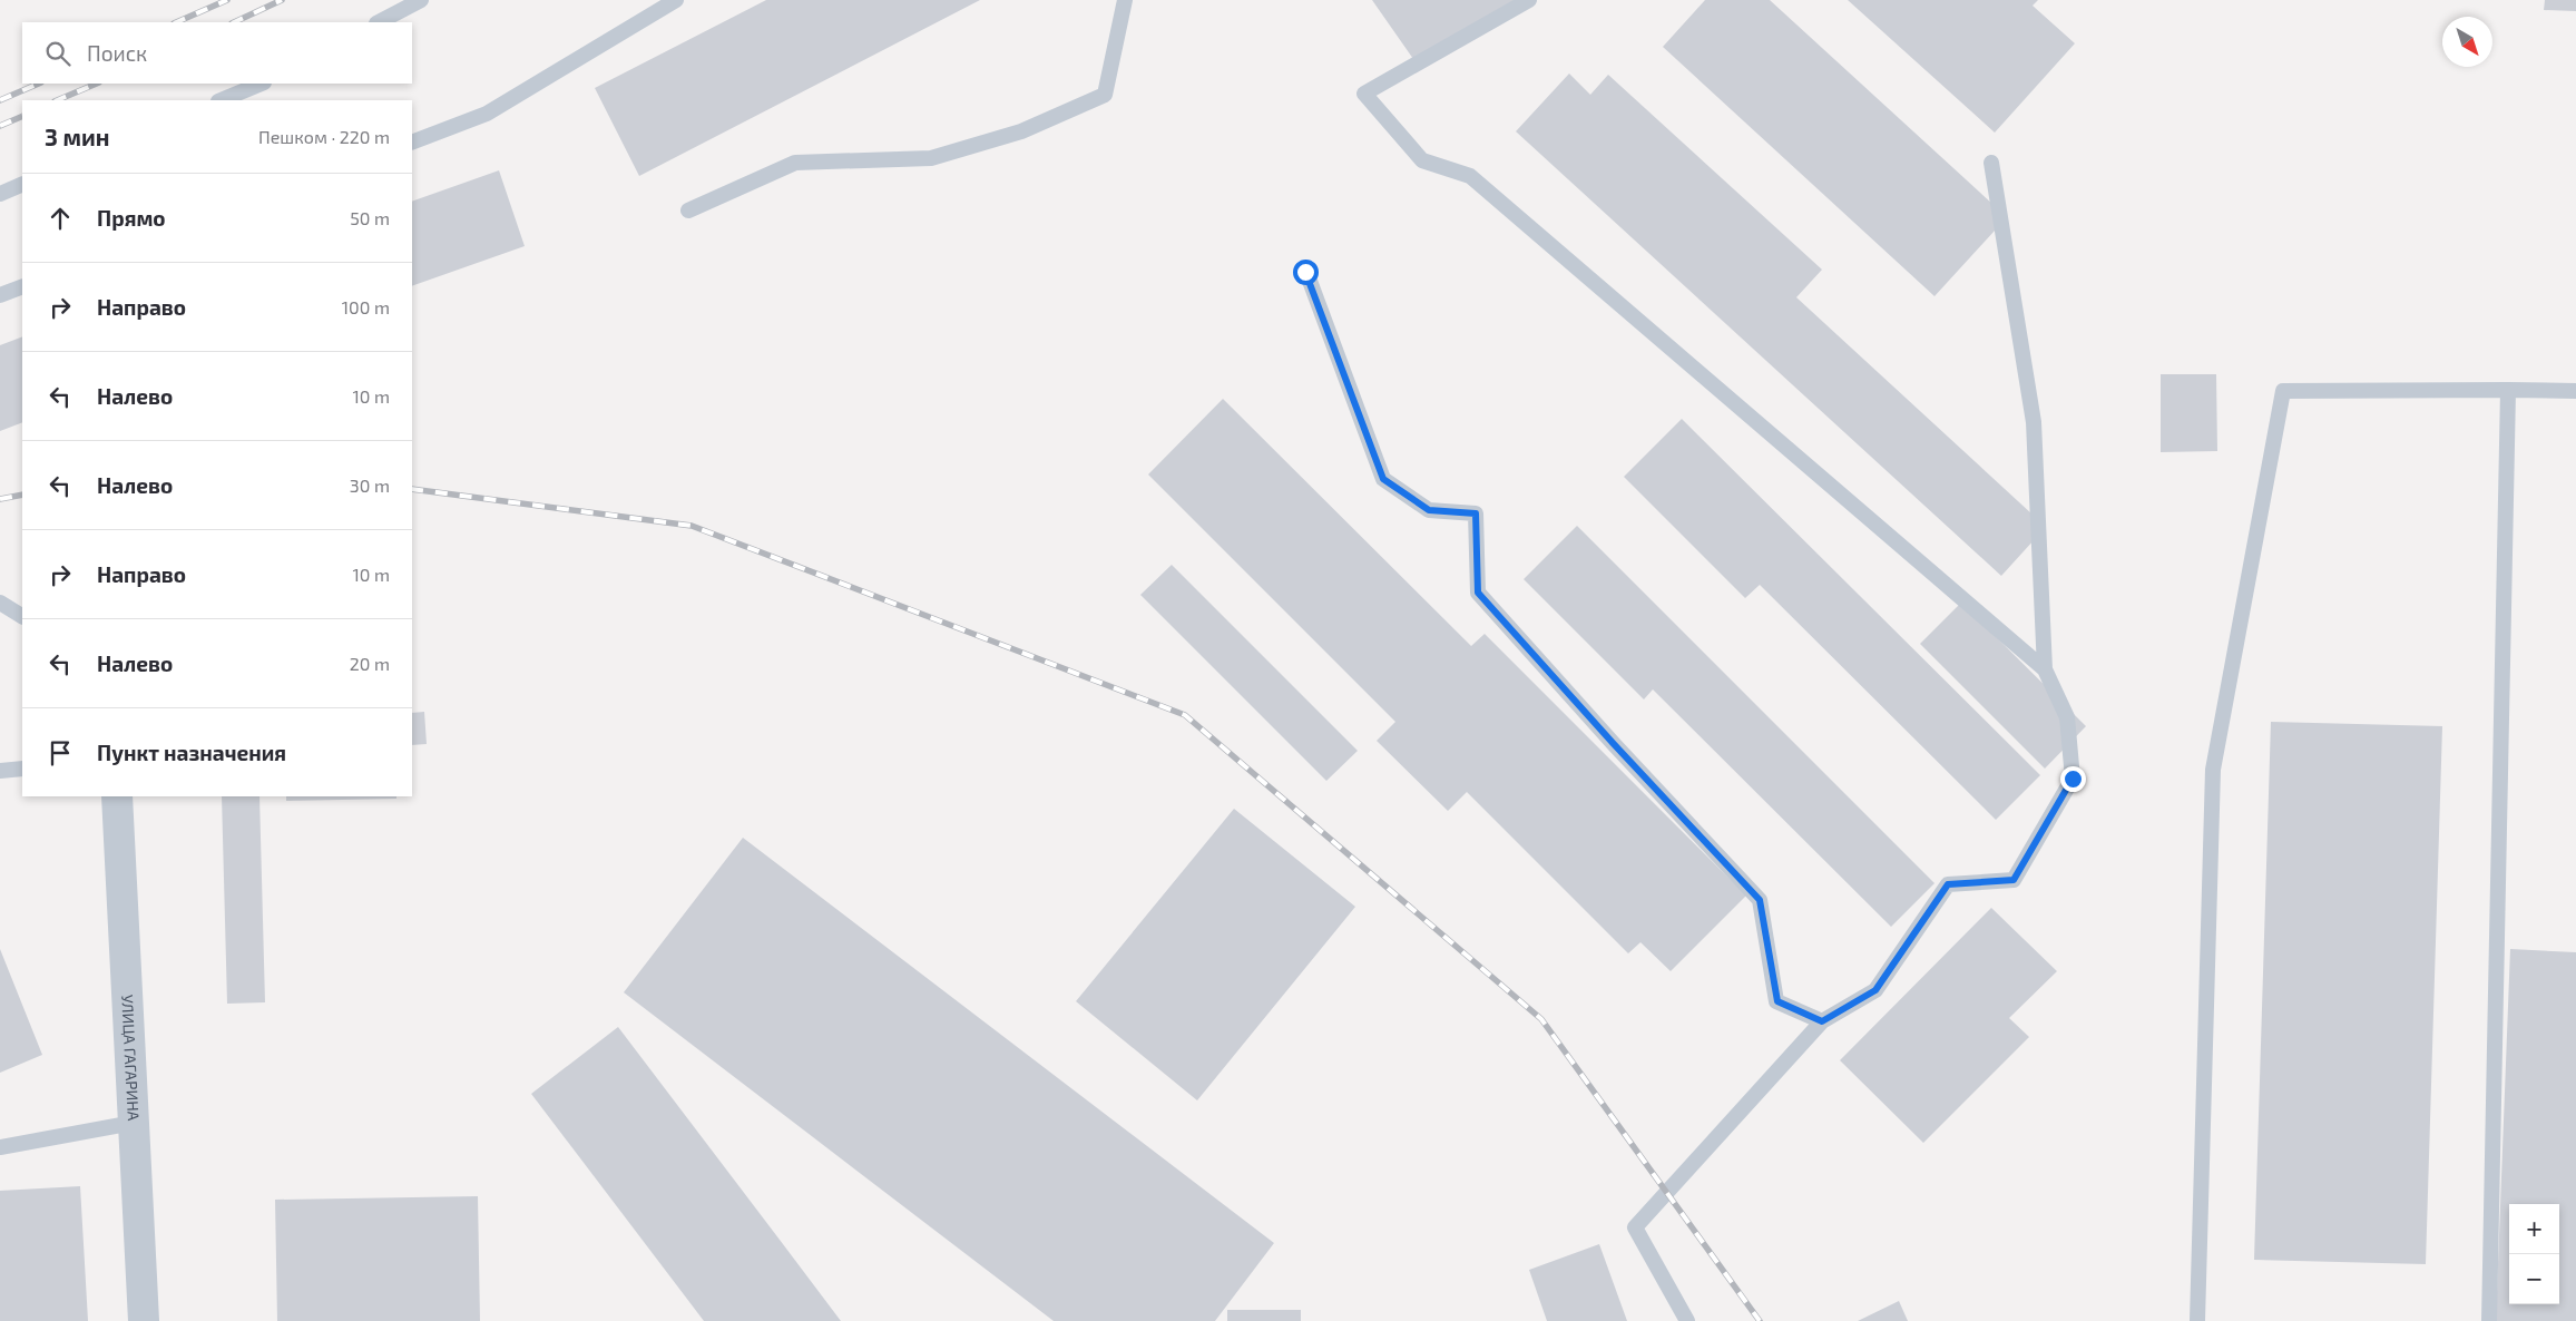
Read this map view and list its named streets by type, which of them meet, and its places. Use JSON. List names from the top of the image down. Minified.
{"streets":{"street":["УЛИЦА ГАГАРИНА"]},"north":"bottom right","page":{"search":"Поиск","heading":["3 мин","Пешком · 220 m"],"list":[["Прямо","50 m"],["Направо","100 m"],["Налево","10 m"],["Налево","30 m"],["Направо","10 m"],["Налево","20 m"],"Пункт назначения"],"map_buttons":["+","−"]}}
